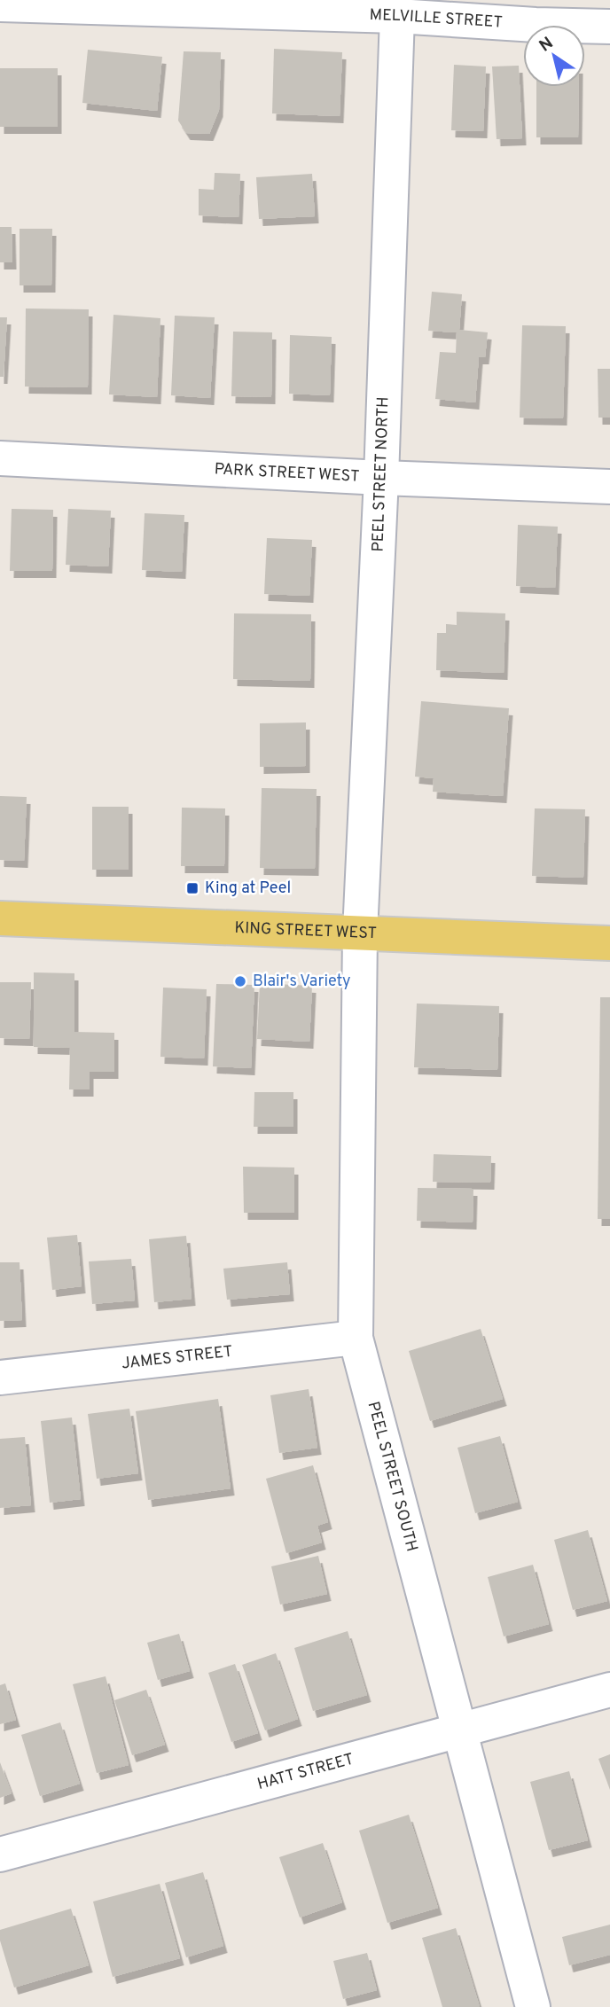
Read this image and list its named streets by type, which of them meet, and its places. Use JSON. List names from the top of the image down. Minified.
{"streets":{"main road":["KING STREET WEST"],"street":["MELVILLE STREET","PARK STREET WEST","PEEL STREET NORTH","JAMES STREET","PEEL STREET SOUTH","HATT STREET"]},"crossings":[["MELVILLE STREET","PEEL STREET NORTH"],["PARK STREET WEST","PEEL STREET NORTH"],["PEEL STREET NORTH","KING STREET WEST"],["PEEL STREET NORTH","PEEL STREET SOUTH"],["KING STREET WEST","PEEL STREET SOUTH"],["JAMES STREET","PEEL STREET SOUTH"],["PEEL STREET SOUTH","HATT STREET"]],"places":{"transit":["King at Peel"],"other":["Blair's Variety"]},"north":"top left"}
